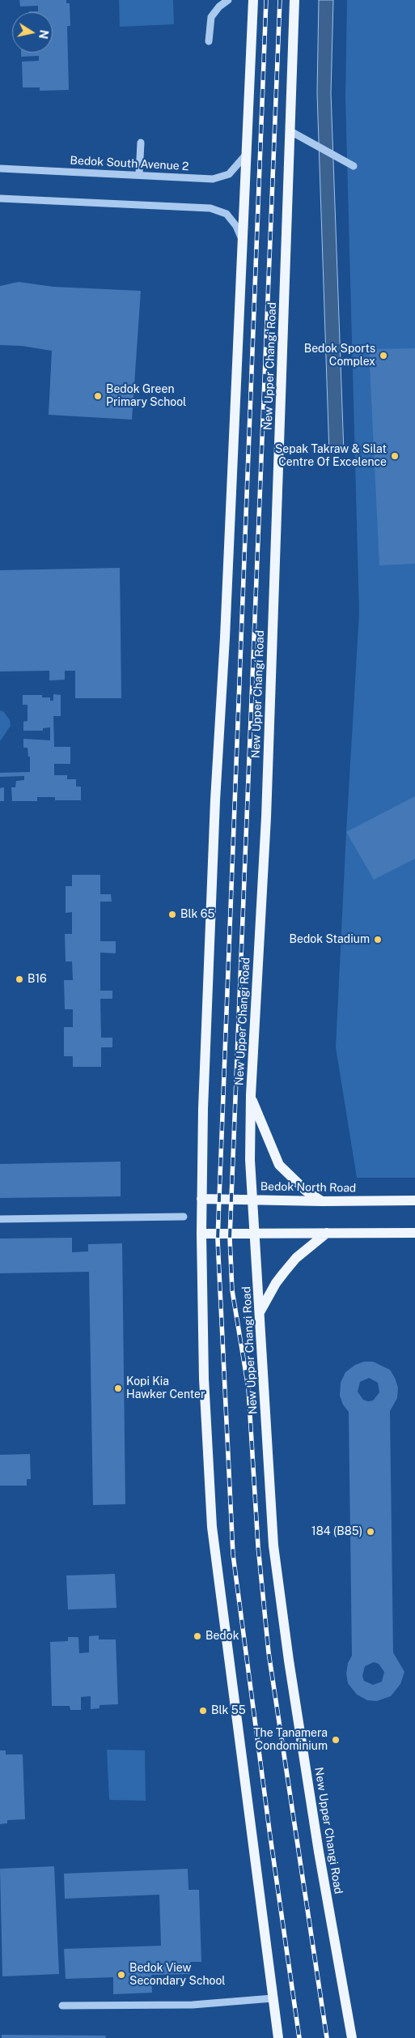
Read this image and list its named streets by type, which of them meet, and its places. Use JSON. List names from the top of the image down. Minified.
{"streets":{"main road":["New Upper Changi Road","Bedok North Road"],"street":["Bedok South Avenue 2"]},"crossings":[["New Upper Changi Road","Bedok North Road"]],"places":["Bedok Sports Complex","Bedok Green Primary School","Sepak Takraw & Silat Centre Of Excelence","Blk 65","Bedok Stadium","B16","Kopi Kia Hawker Center","184 (B85)","Bedok","Blk 55","The Tanamera Condominium","Bedok View Secondary School"],"north":"right"}
